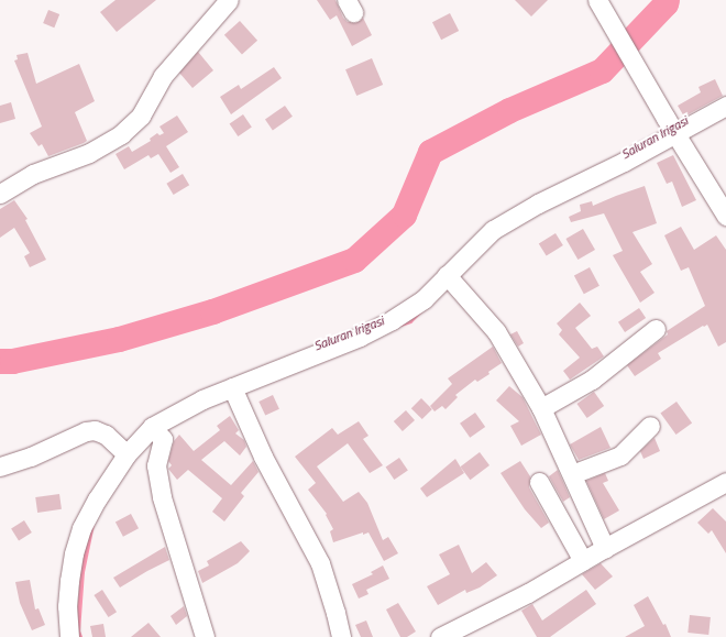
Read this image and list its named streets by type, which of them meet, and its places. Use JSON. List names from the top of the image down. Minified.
{"water":["Saluran Irigasi"]}
